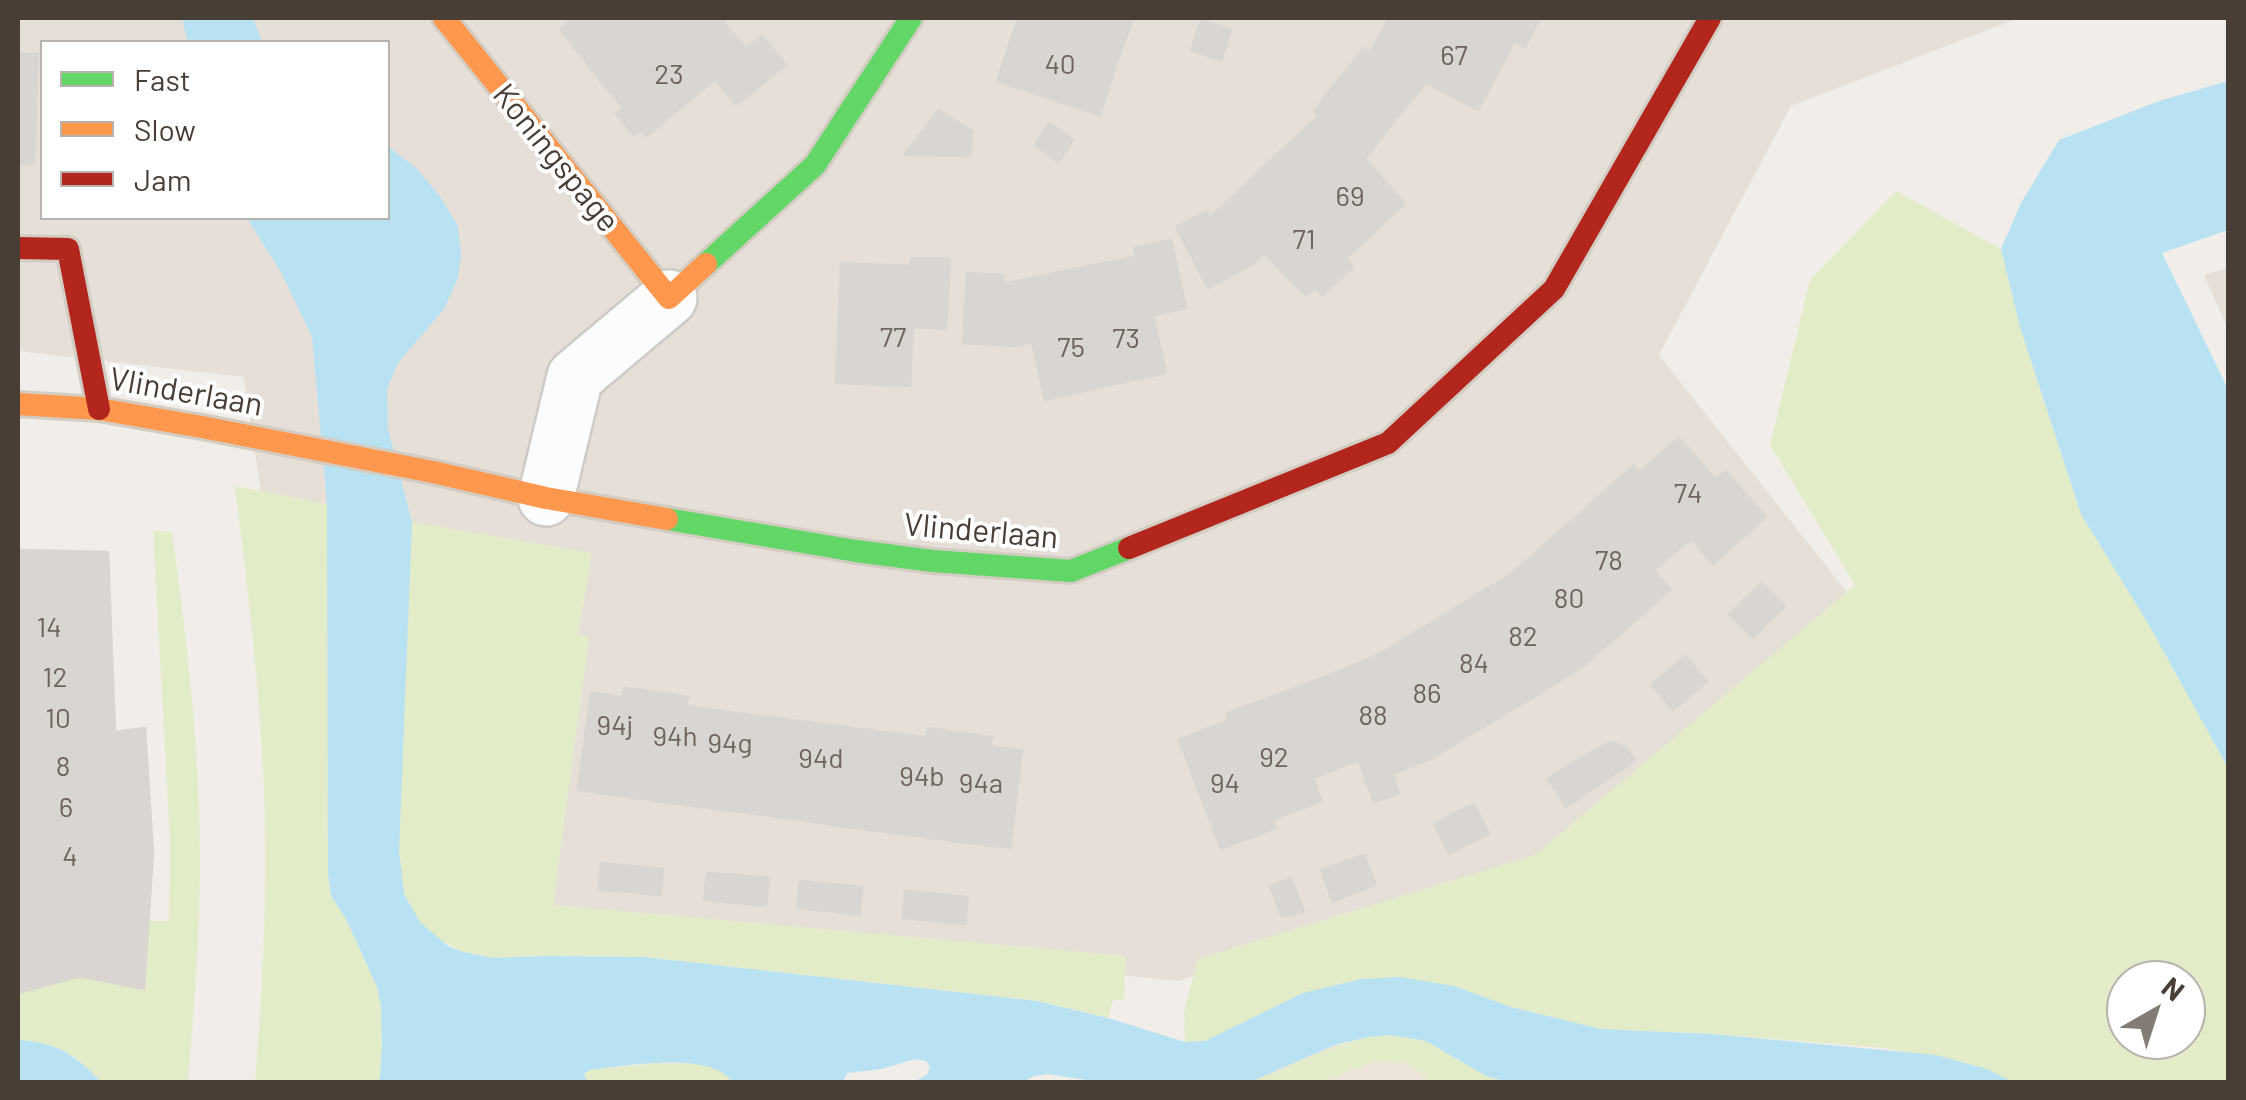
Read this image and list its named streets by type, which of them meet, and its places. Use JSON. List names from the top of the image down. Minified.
{"streets":{"street":["Koningspage","Vlinderlaan"]},"house_numbers":["67","40","23","69","71","77","73","75","74","78","80","14","82","84","12","86","88","10","94j","94h","94g","92","94d","8","94b","94a","94","6","4"],"legend":["Fast","Slow","Jam"],"north":"top right"}
